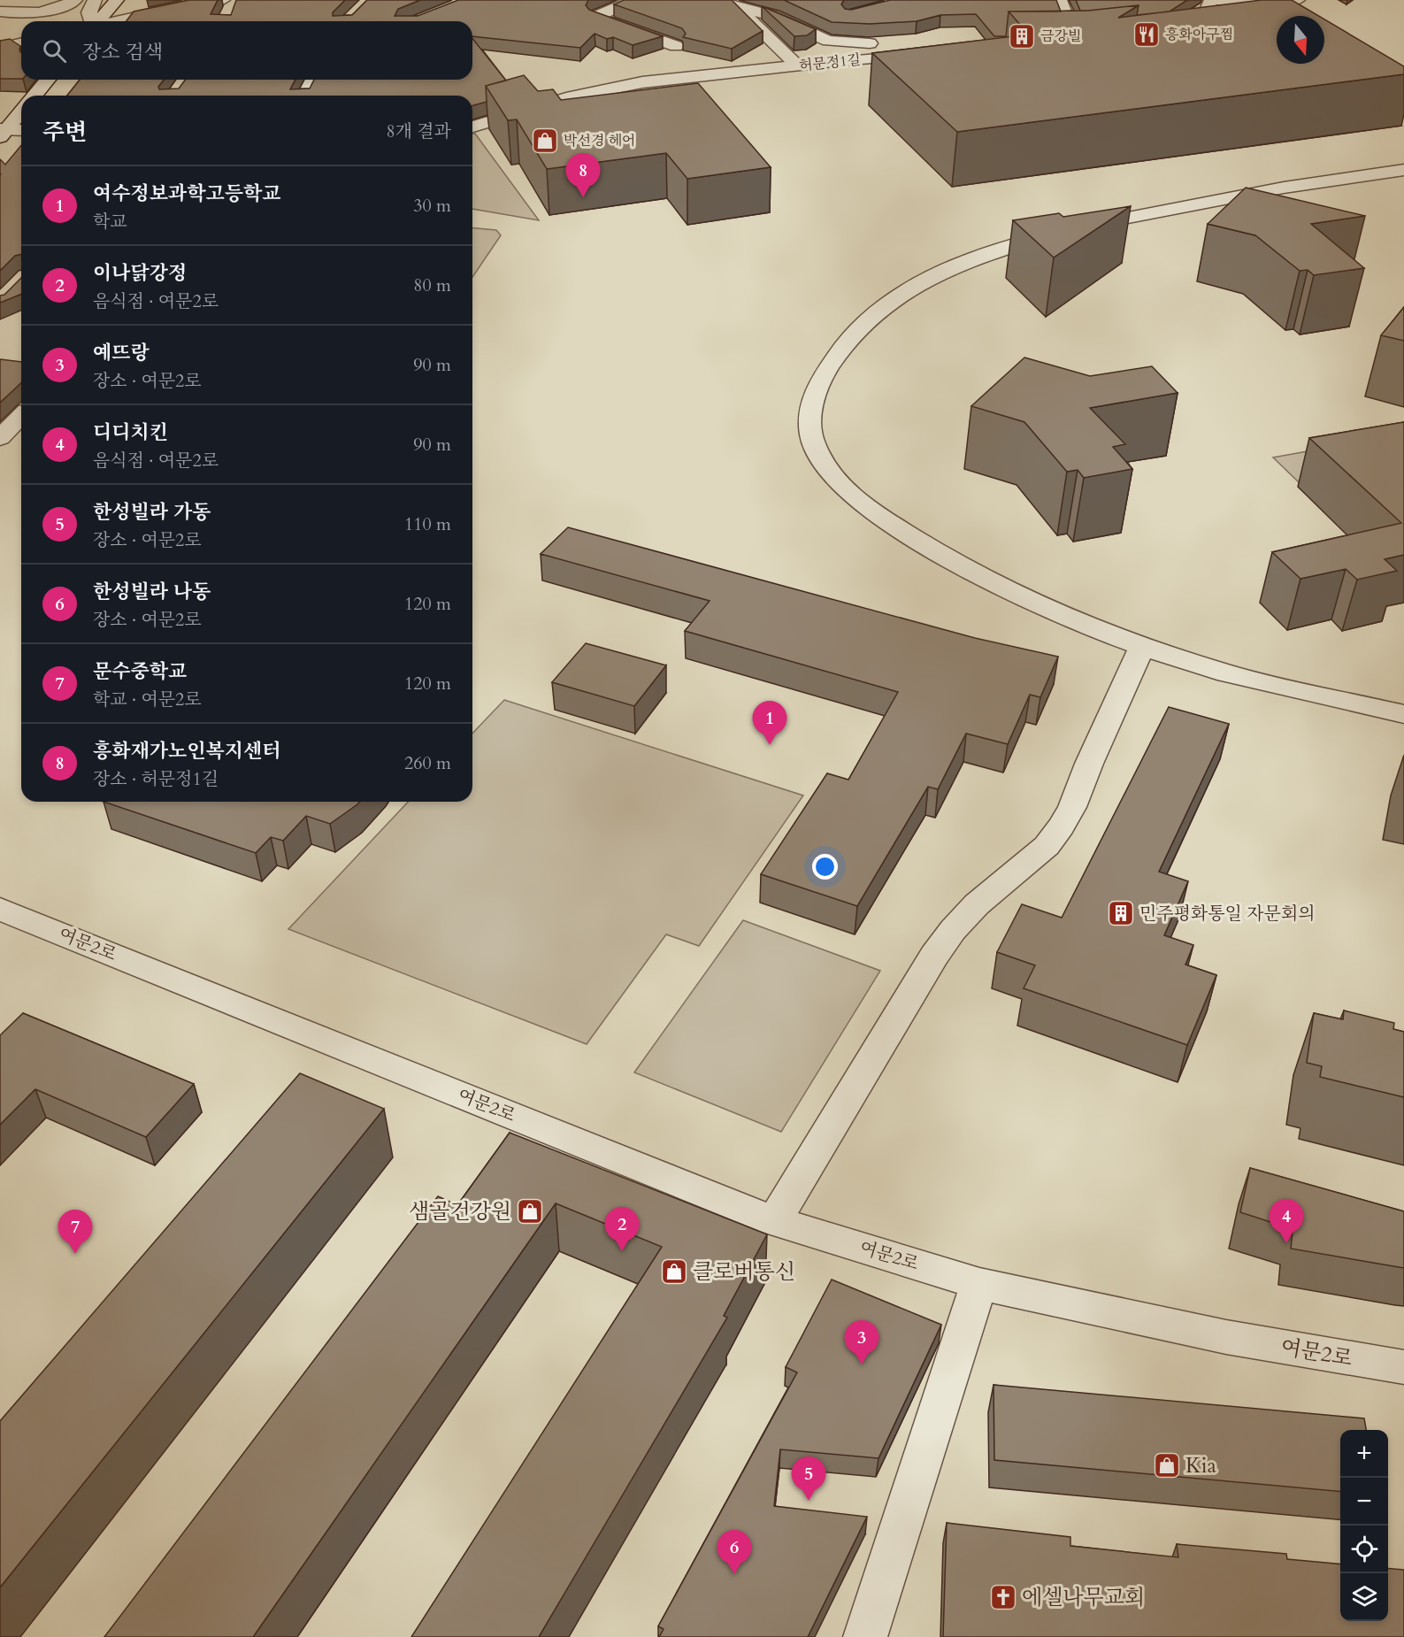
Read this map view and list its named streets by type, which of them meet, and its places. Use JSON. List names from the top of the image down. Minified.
{"streets":{"street":["허문정1길","여문2로"]},"places":{"restaurant":["흥화아구찜"],"building":["금강빌","민주평화통일 자문회의"],"shop":["박선경 헤어","샘골건강원","클로버통신","Kia"],"church":["에셀나무교회"]},"north":"bottom","page":{"search":"장소 검색","heading":["주변","8개 결과"],"pins":["8","1","4","2","7","3","5","6"],"list":[{"mark":"1","name":"여수정보과학고등학교","note":"학교","value":"30 m"},{"mark":"2","name":"이나닭강정","note":"음식점 · 여문2로","value":"80 m"},{"mark":"3","name":"예뜨랑","note":"장소 · 여문2로","value":"90 m"},{"mark":"4","name":"디디치킨","note":"음식점 · 여문2로","value":"90 m"},{"mark":"5","name":"한성빌라 가동","note":"장소 · 여문2로","value":"110 m"},{"mark":"6","name":"한성빌라 나동","note":"장소 · 여문2로","value":"120 m"},{"mark":"7","name":"문수중학교","note":"학교 · 여문2로","value":"120 m"},{"mark":"8","name":"흥화재가노인복지센터","note":"장소 · 허문정1길","value":"260 m"}],"map_buttons":["+","−"]}}
